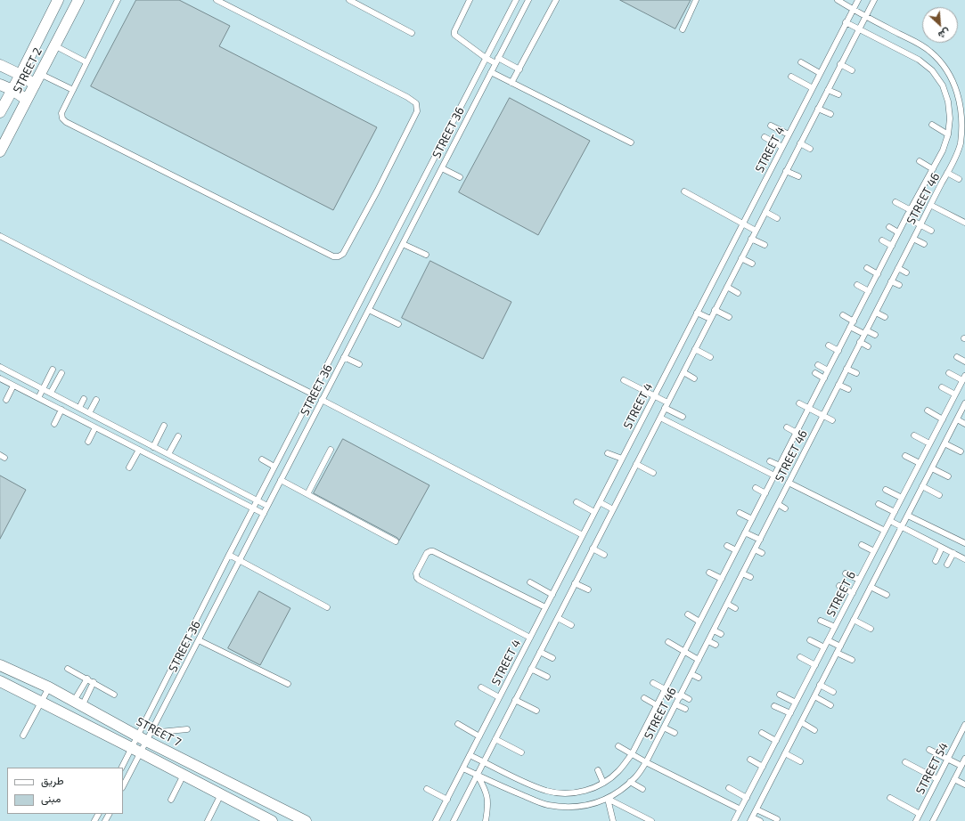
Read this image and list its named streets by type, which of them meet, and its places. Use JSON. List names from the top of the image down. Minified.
{"streets":{"street":["STREET 2","STREET 7"],"lane":["STREET 36","STREET 4","STREET 46","STREET 6","STREET 54"]},"crossings":[["STREET 36","STREET 7"],["STREET 4","STREET 46"]],"legend":["طريق","مبنى"],"north":"bottom right"}
